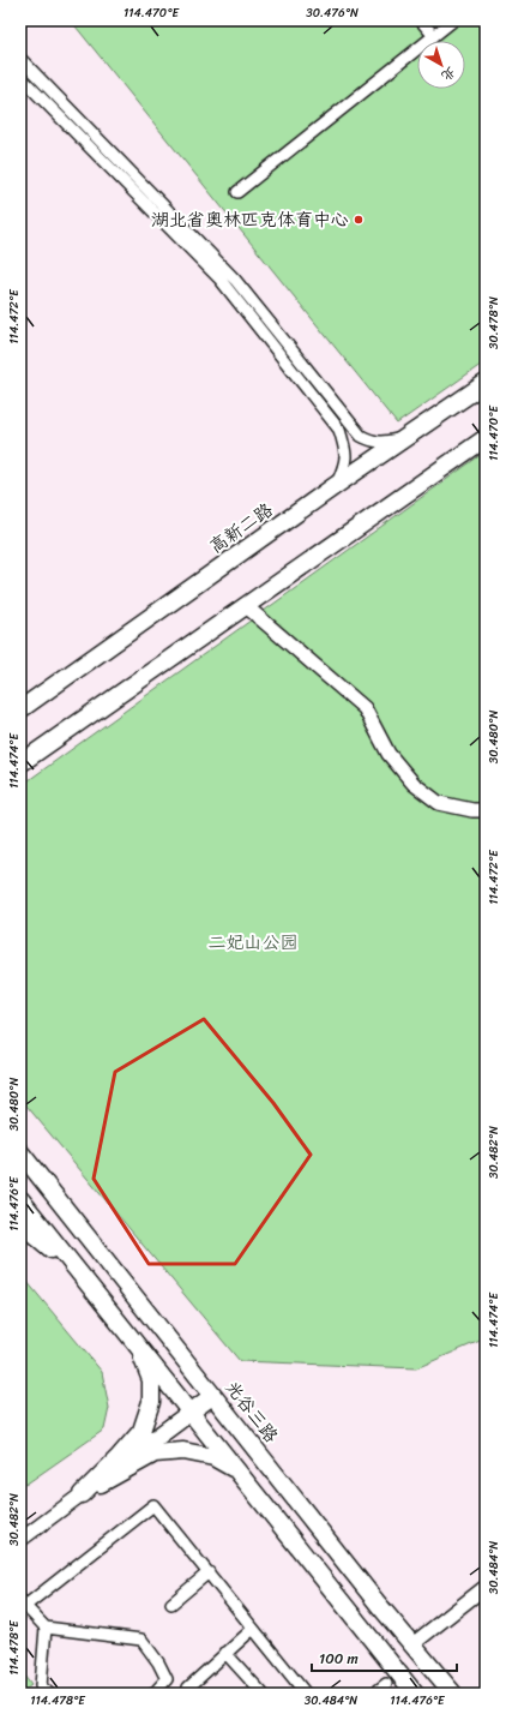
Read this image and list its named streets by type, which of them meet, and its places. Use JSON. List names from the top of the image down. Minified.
{"streets":{"main road":["高新二路","光谷三路"]},"parks":["二妃山公园"],"places":["湖北省奥林匹克体育中心"],"scale_bar":"100 m","north":"bottom right","coordinates":["114.470°E","30.476°N","114.472°E","30.478°N","30.480°N","114.474°E","30.482°N","114.476°E","30.484°N","114.478°E"]}
